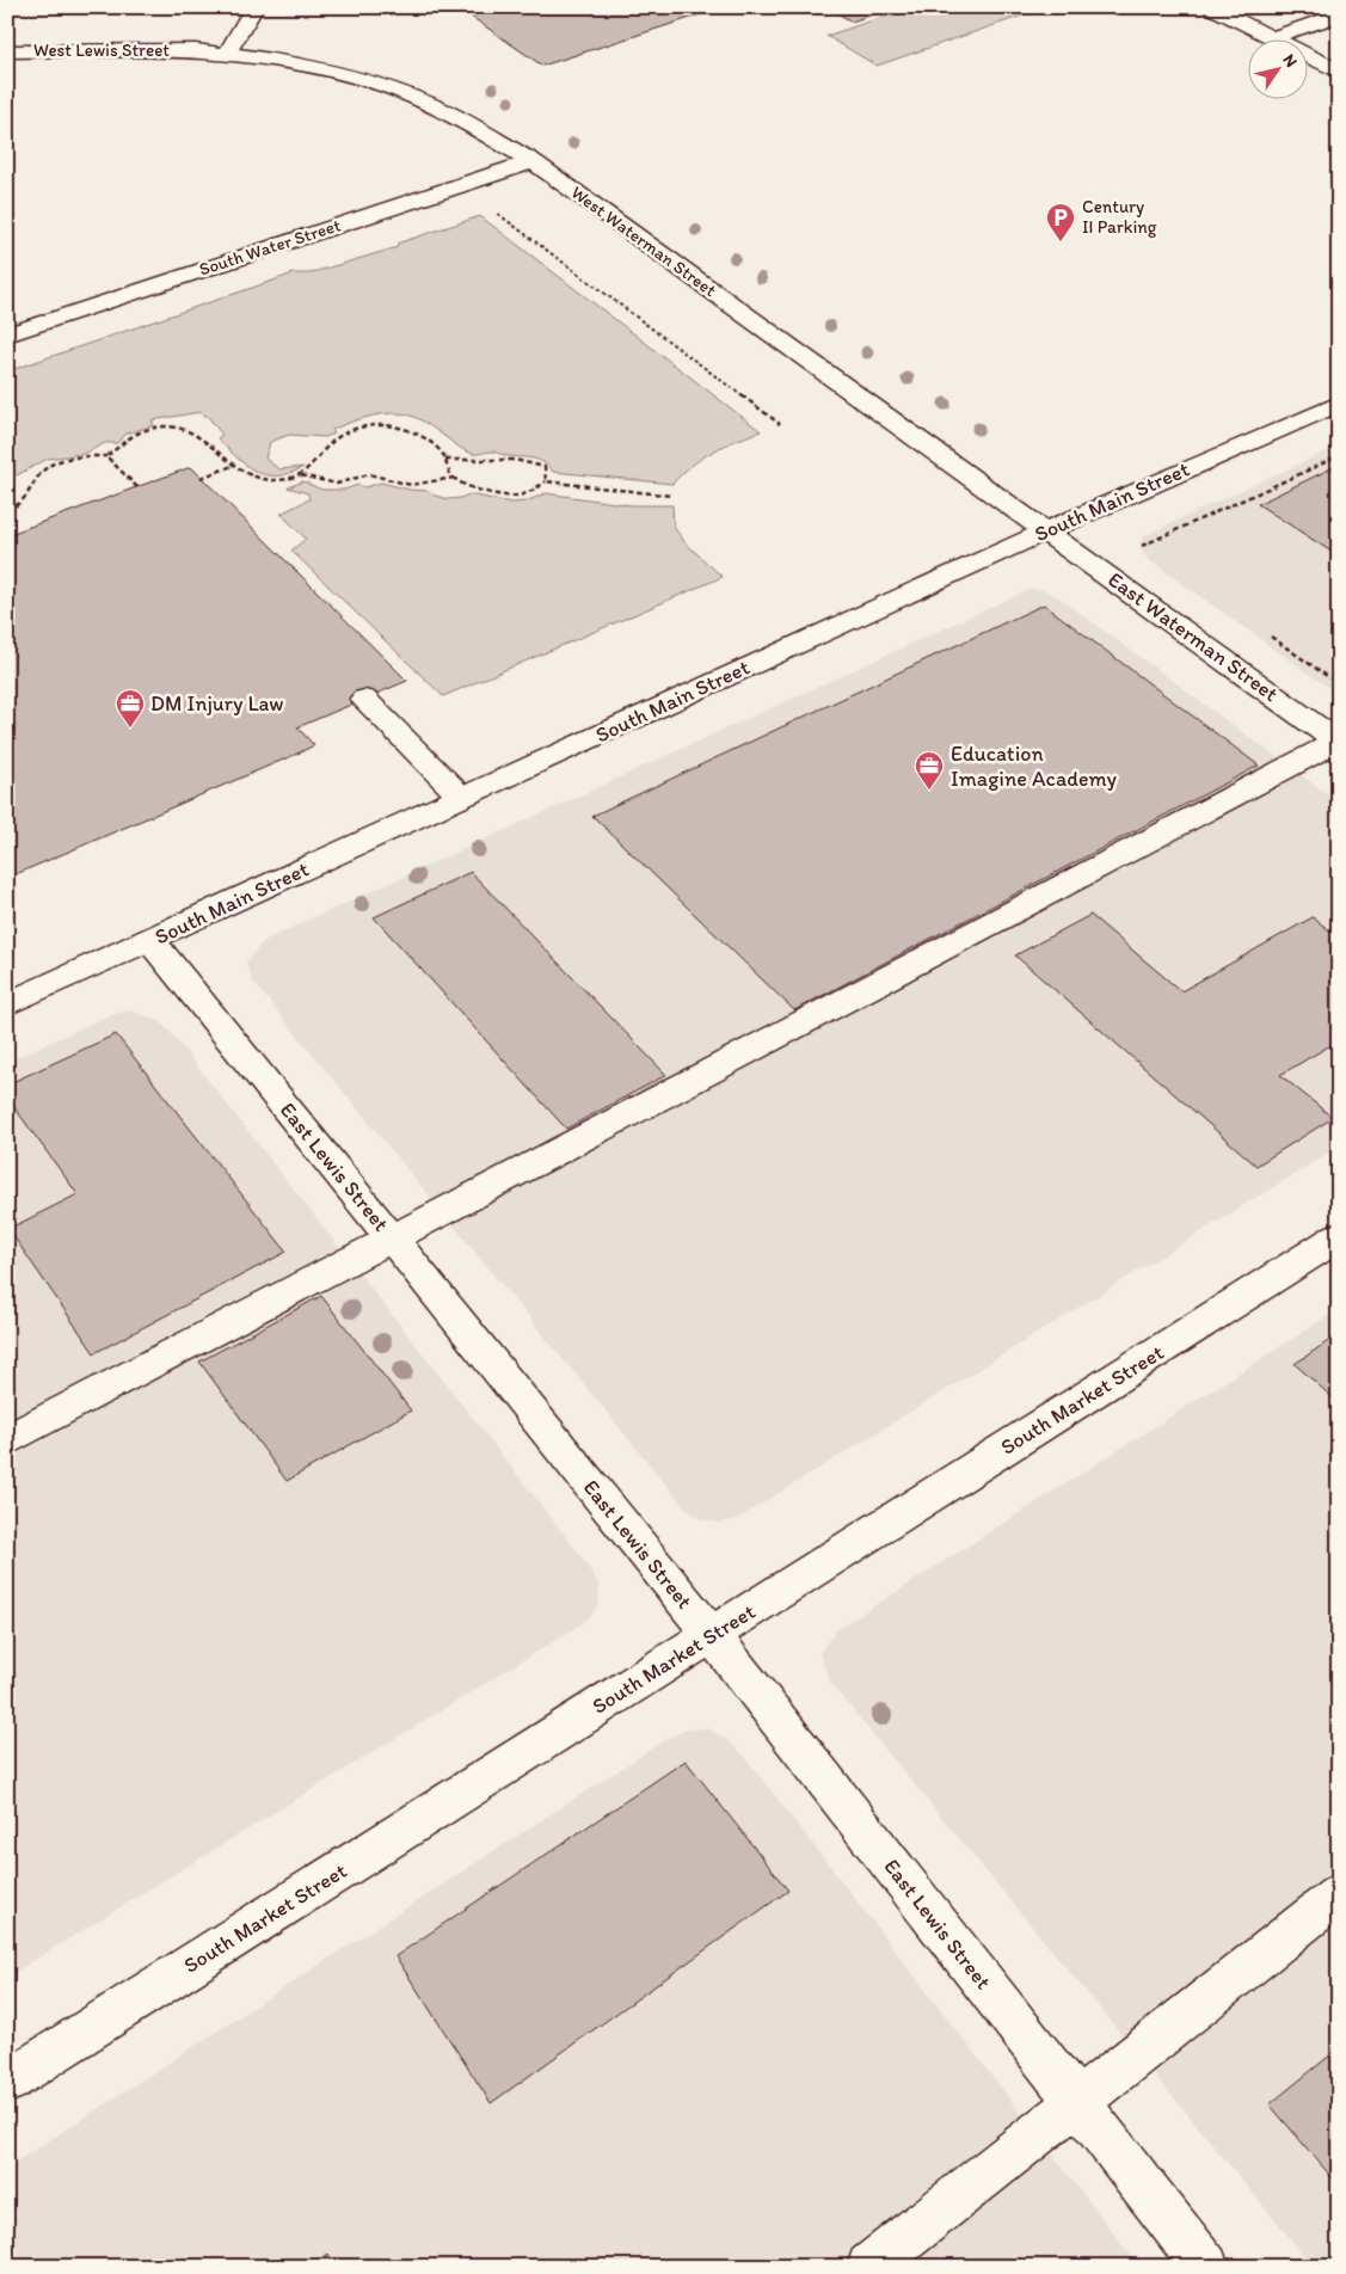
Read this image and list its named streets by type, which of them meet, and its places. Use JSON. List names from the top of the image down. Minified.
{"streets":{"street":["West Lewis Street","West Waterman Street","South Water Street","South Main Street","East Waterman Street","East Lewis Street","South Market Street"]},"crossings":[["West Lewis Street","West Waterman Street"],["West Waterman Street","South Water Street"],["West Waterman Street","South Main Street"],["West Waterman Street","East Waterman Street"],["South Main Street","East Waterman Street"],["South Main Street","East Lewis Street"],["East Lewis Street","South Market Street"]],"places":{"parking":["Century II Parking"],"office":["DM Injury Law","Education Imagine Academy"]},"north":"top right"}
